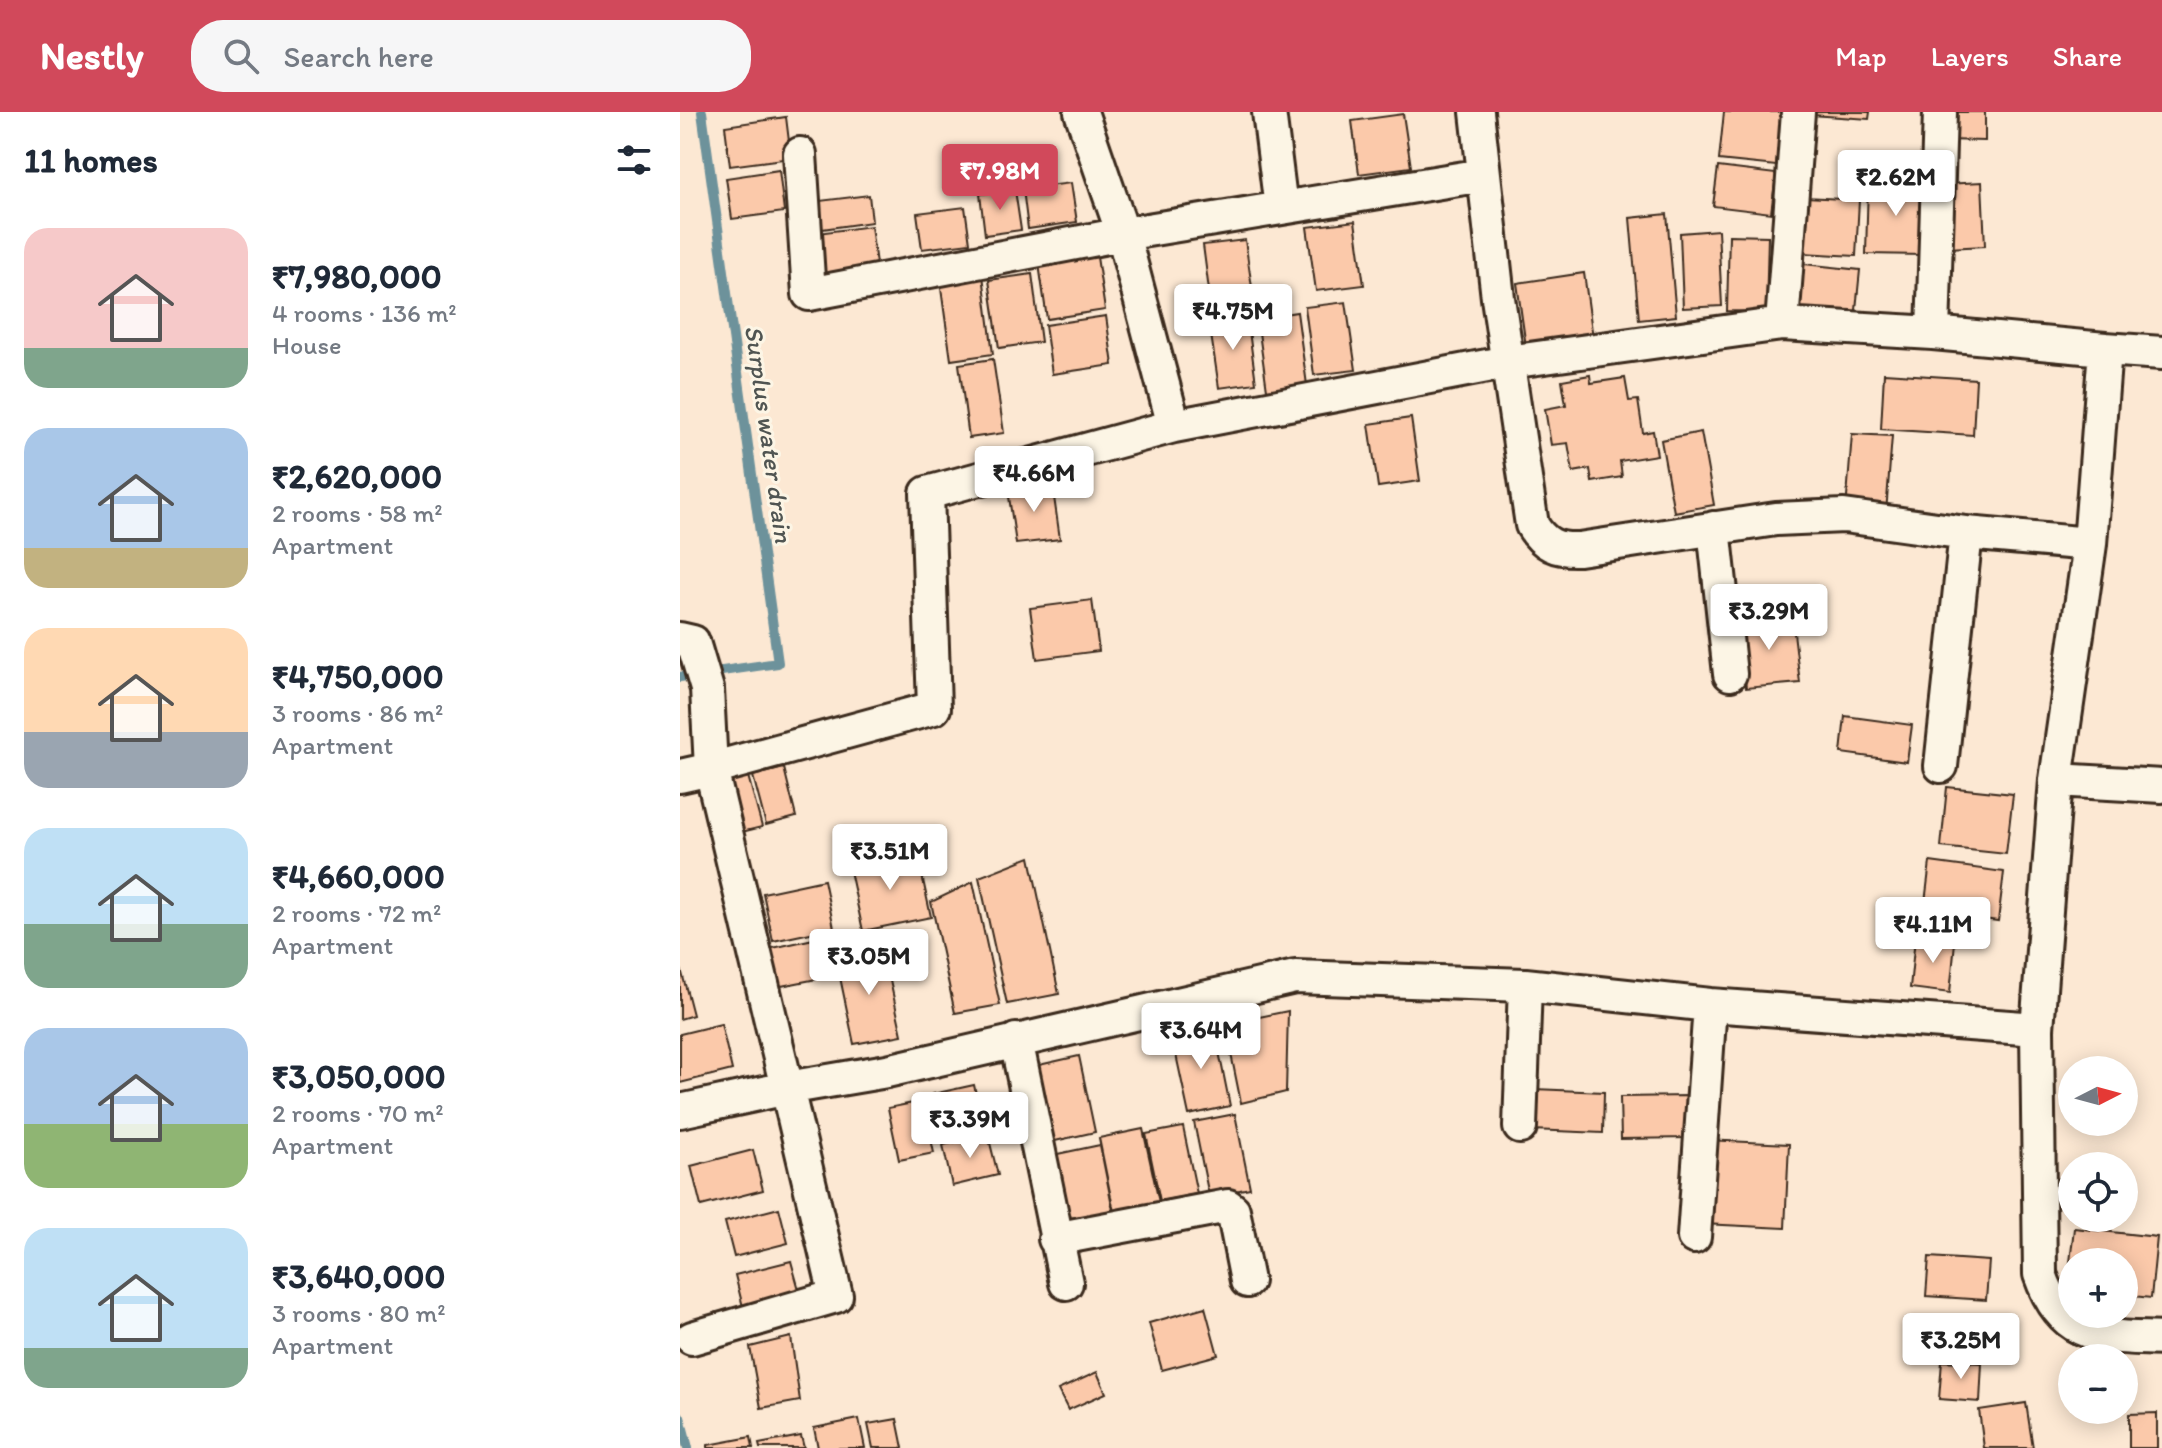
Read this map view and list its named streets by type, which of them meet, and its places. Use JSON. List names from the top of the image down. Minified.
{"water":["Surplus water drain"],"north":"right","page":{"header":"Nestly","search":"Search here","nav":["Map","Layers","Share"],"heading":"11 homes","price":["₹7.98M","₹2.62M","₹4.75M","₹4.66M","₹3.29M","₹3.51M","₹4.11M","₹3.05M","₹3.64M","₹3.39M","₹3.25M"],"list":[{"name":"₹7,980,000","note":"4 rooms · 136 m² · House"},{"name":"₹2,620,000","note":"2 rooms · 58 m² · Apartment"},{"name":"₹4,750,000","note":"3 rooms · 86 m² · Apartment"},{"name":"₹4,660,000","note":"2 rooms · 72 m² · Apartment"},{"name":"₹3,050,000","note":"2 rooms · 70 m² · Apartment"},{"name":"₹3,640,000","note":"3 rooms · 80 m² · Apartment"}],"map_buttons":["+","−"]}}
